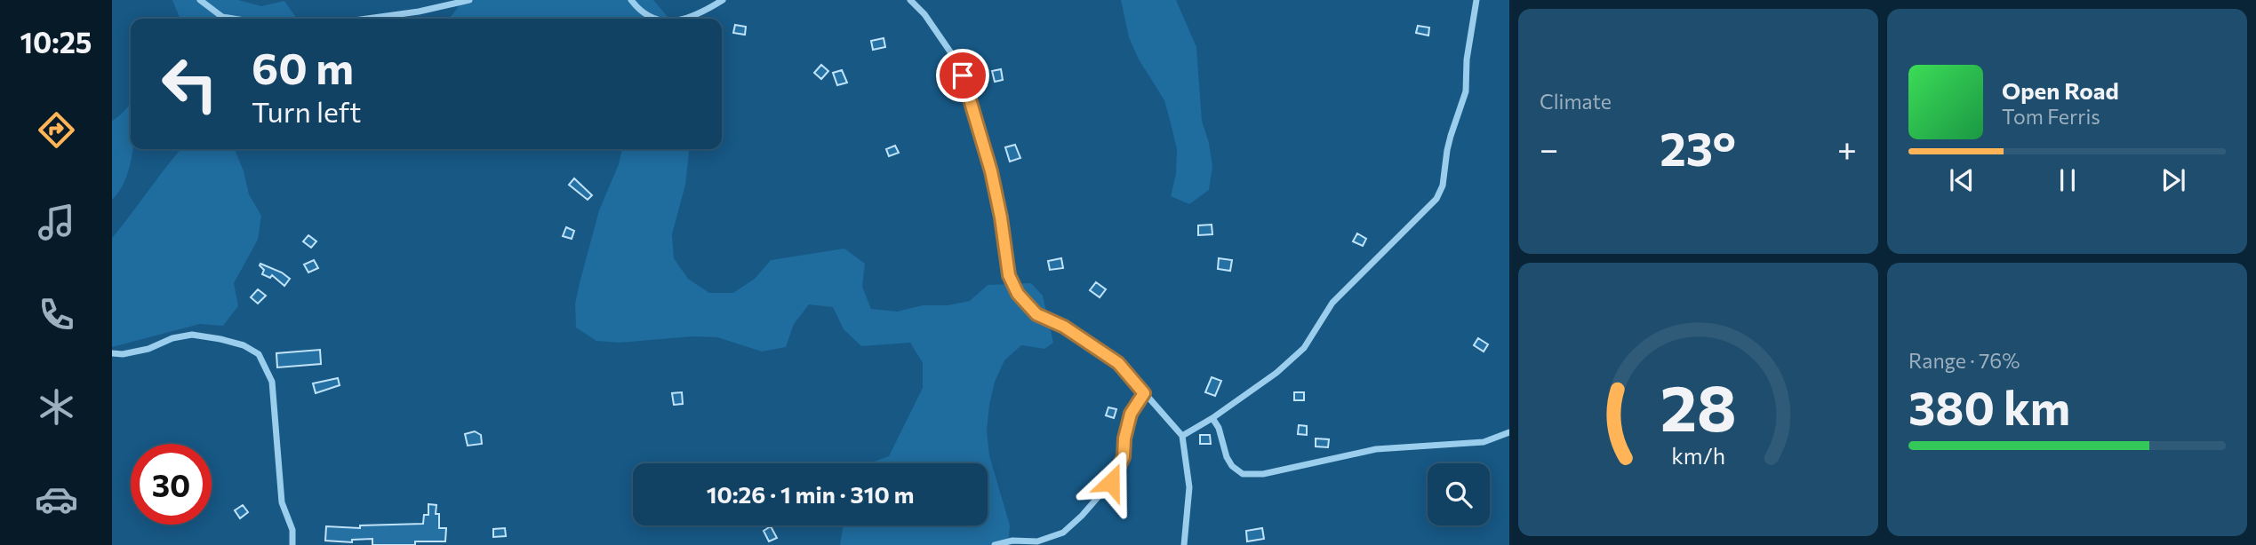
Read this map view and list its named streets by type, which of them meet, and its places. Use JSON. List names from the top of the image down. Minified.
{"page":{"tabs":"10:25","tile":["Climate",["Range · 76%","380 km"]],"turn":["60 m","Turn left"],"song":["Open Road","Tom Ferris"],"heat":["−","23°","+"],"limit":"30","trip":"10:26 · 1 min · 310 m","gauge":["28","km/h"]}}
